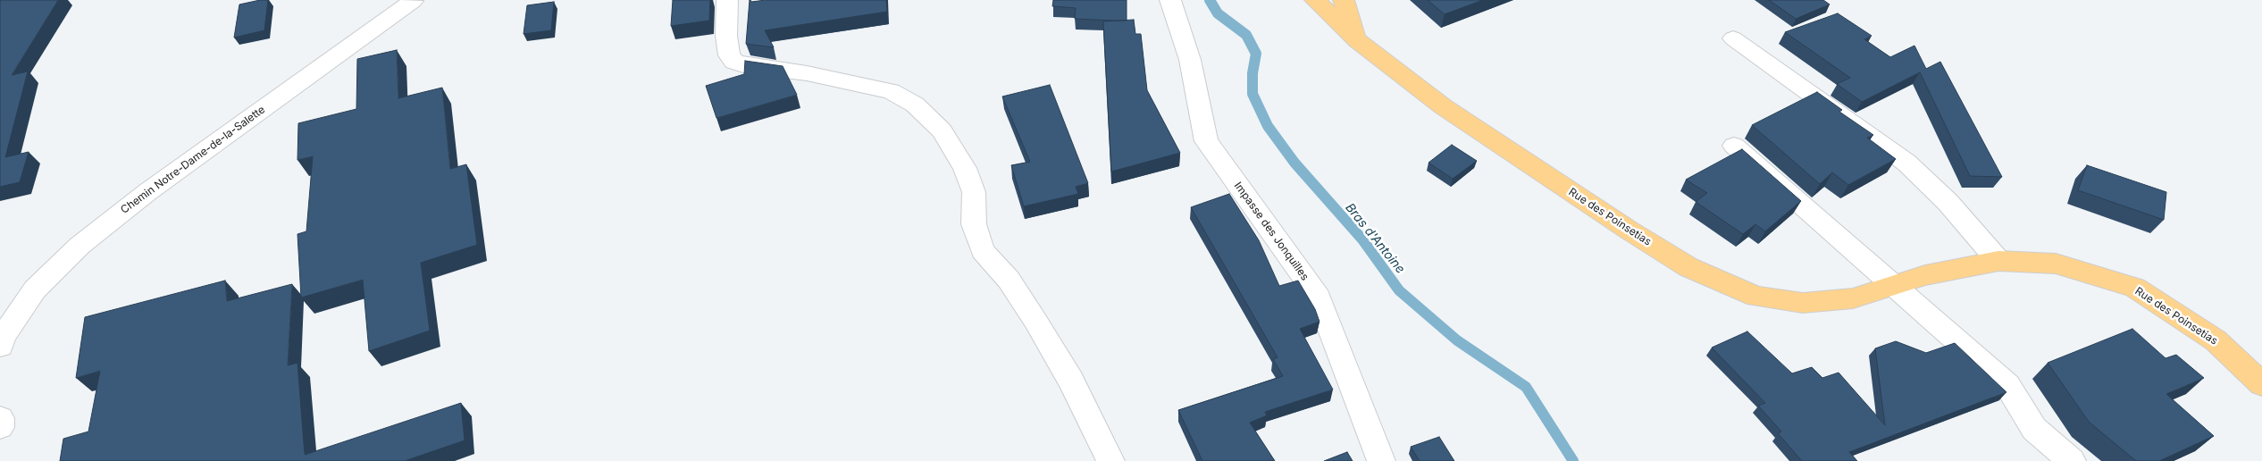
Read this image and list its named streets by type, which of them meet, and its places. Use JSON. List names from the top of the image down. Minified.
{"streets":{"main road":["Rue des Poinsetias"],"street":["Chemin Notre-Dame-de-la-Salette","Impasse des Jonquilles"]},"water":["Bras d'Antoine"]}
